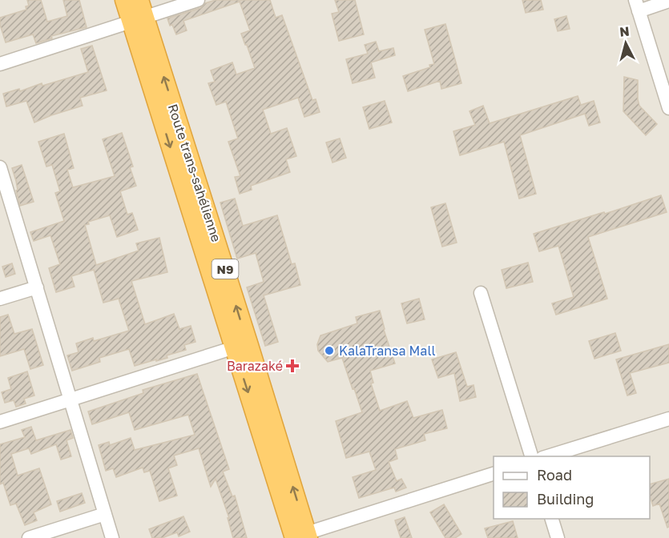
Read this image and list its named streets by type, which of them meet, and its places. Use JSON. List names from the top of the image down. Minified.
{"streets":{"highway":["Route trans-sahélienne","N9"]},"places":{"other":["KalaTransa Mall"],"health":["Barazaké"]},"legend":["Road","Building"],"north":"top"}
